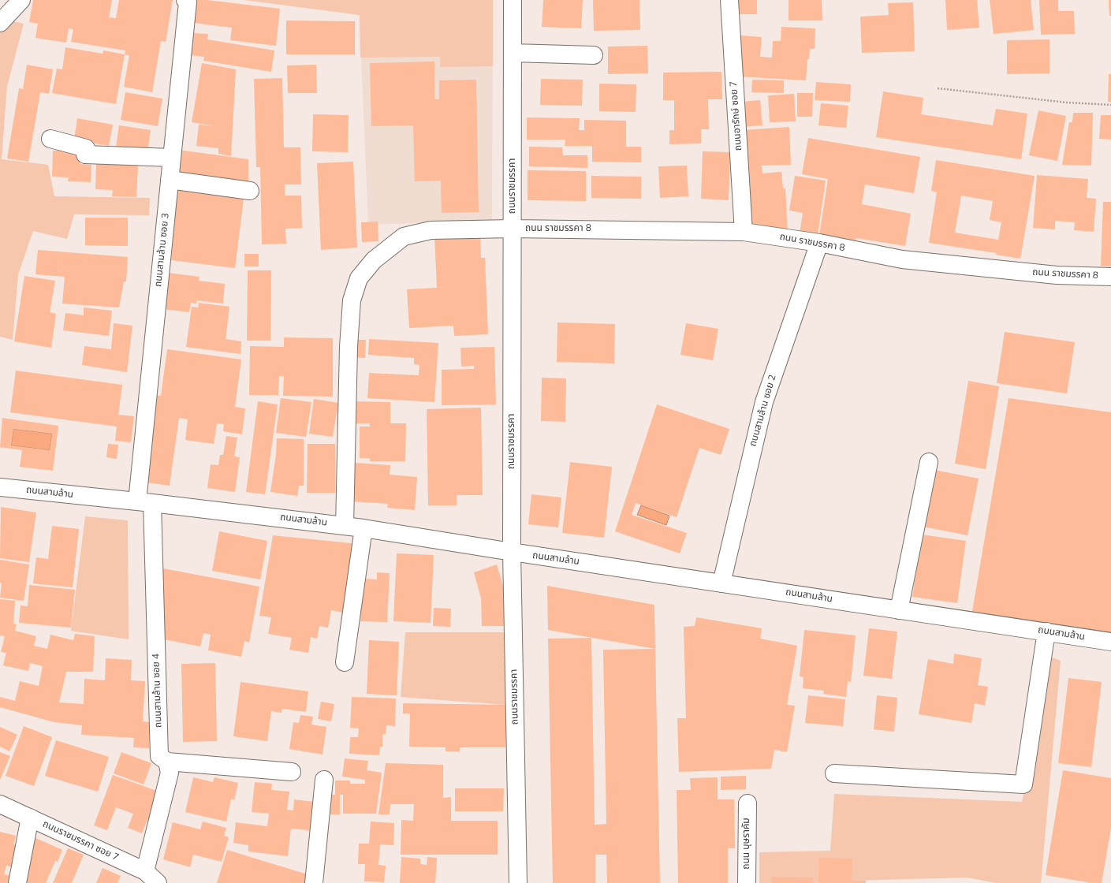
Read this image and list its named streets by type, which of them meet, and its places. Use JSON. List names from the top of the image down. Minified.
{"streets":{"street":["ถนนอารักษ์ ซอย 7","ถนนราชมรรคา","ถนน ราชมรรคา 8","ถนนสามล้าน ซอย 3","ถนนสามล้าน ซอย 2","ถนนสามล้าน","ถนนสามล้าน ซอย 4","ถนนราชมรรคา ซอย 7","ถนน บุษราคัม"]},"crossings":[["ถนนอารักษ์ ซอย 7","ถนน ราชมรรคา 8"],["ถนนราชมรรคา","ถนน ราชมรรคา 8"],["ถนนราชมรรคา","ถนนสามล้าน"],["ถนน ราชมรรคา 8","ถนนสามล้าน ซอย 2"],["ถนน ราชมรรคา 8","ถนนสามล้าน"],["ถนนสามล้าน ซอย 3","ถนนสามล้าน"],["ถนนสามล้าน ซอย 3","ถนนสามล้าน ซอย 4"],["ถนนสามล้าน ซอย 2","ถนนสามล้าน"],["ถนนสามล้าน","ถนนสามล้าน ซอย 4"]]}
